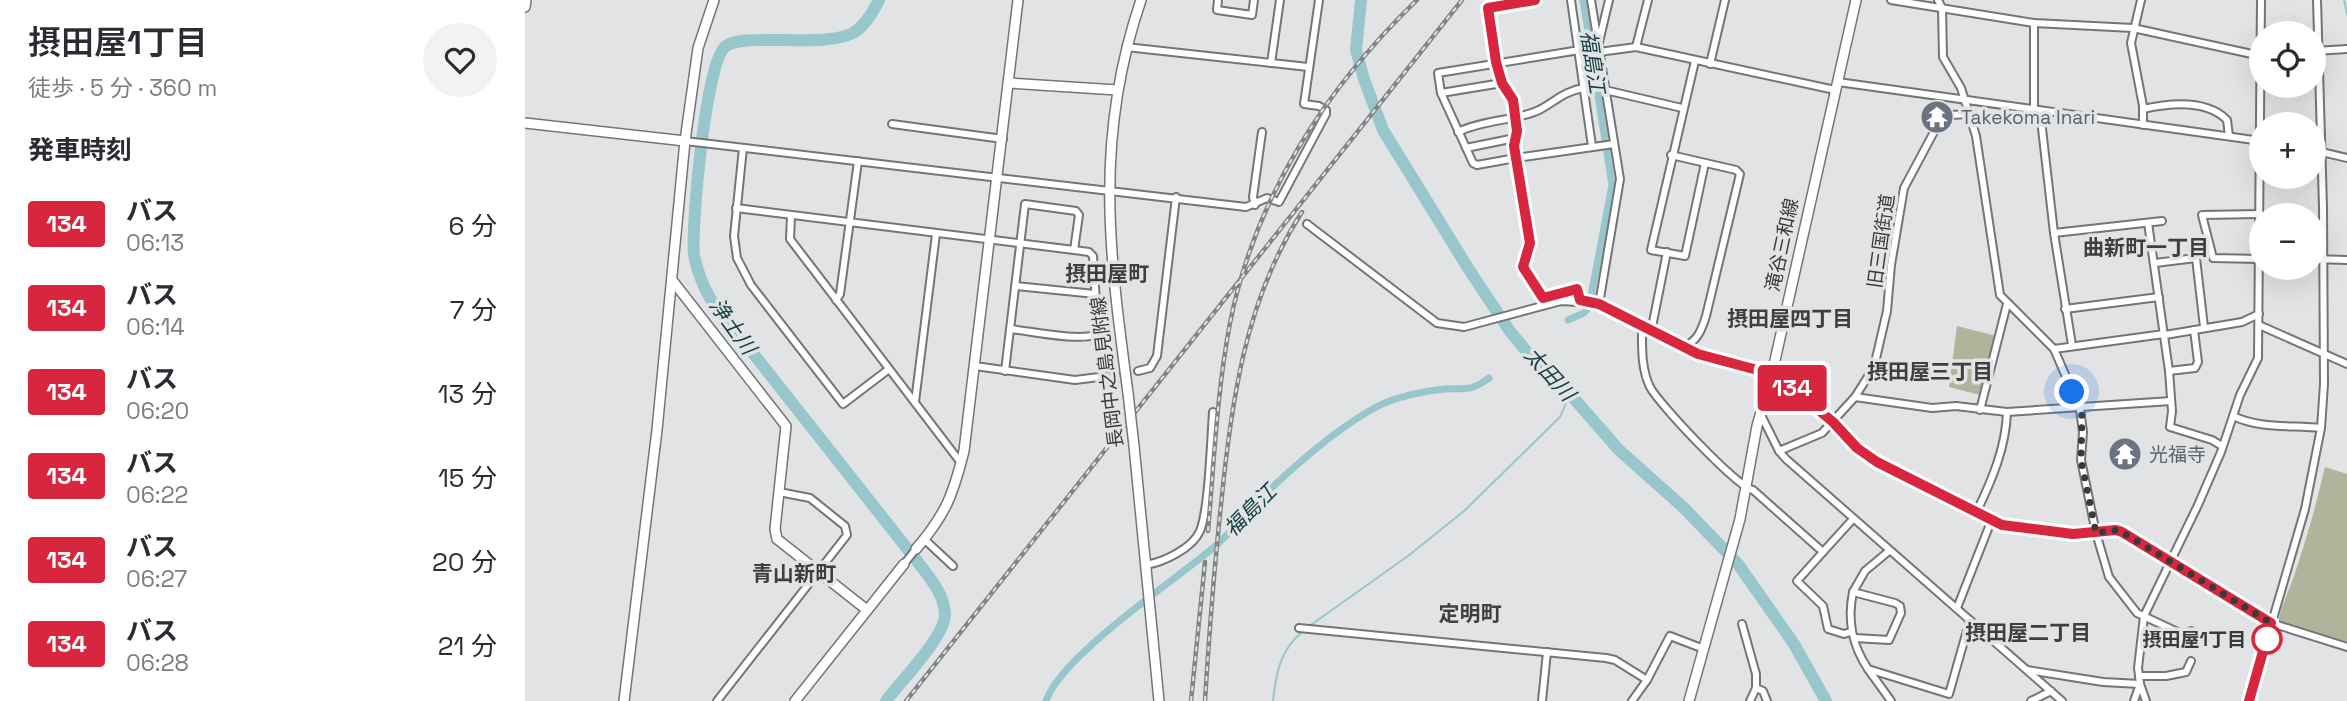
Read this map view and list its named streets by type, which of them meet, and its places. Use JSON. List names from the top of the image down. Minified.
{"streets":{"street":["旧三国街道","滝谷三和線","長岡中之島見附線"]},"districts":["曲新町一丁目","摂田屋町","摂田屋四丁目","摂田屋三丁目","青山新町","定明町","摂田屋二丁目"],"water":["福島江","浄土川","太田川"],"places":{"temple":["Takekoma Inari","光福寺"],"other":["摂田屋1丁目"]},"lines":["bus line 134"],"page":{"heading":[["摂田屋1丁目","徒歩 · 5 分 · 360 m"],"発車時刻"],"on_map":"134","map_buttons":["+","−"],"list":[{"mark":"134","name":"バス","note":"06:13","value":"6 分"},{"mark":"134","name":"バス","note":"06:14","value":"7 分"},{"mark":"134","name":"バス","note":"06:20","value":"13 分"},{"mark":"134","name":"バス","note":"06:22","value":"15 分"},{"mark":"134","name":"バス","note":"06:27","value":"20 分"},{"mark":"134","name":"バス","note":"06:28","value":"21 分"}]}}
